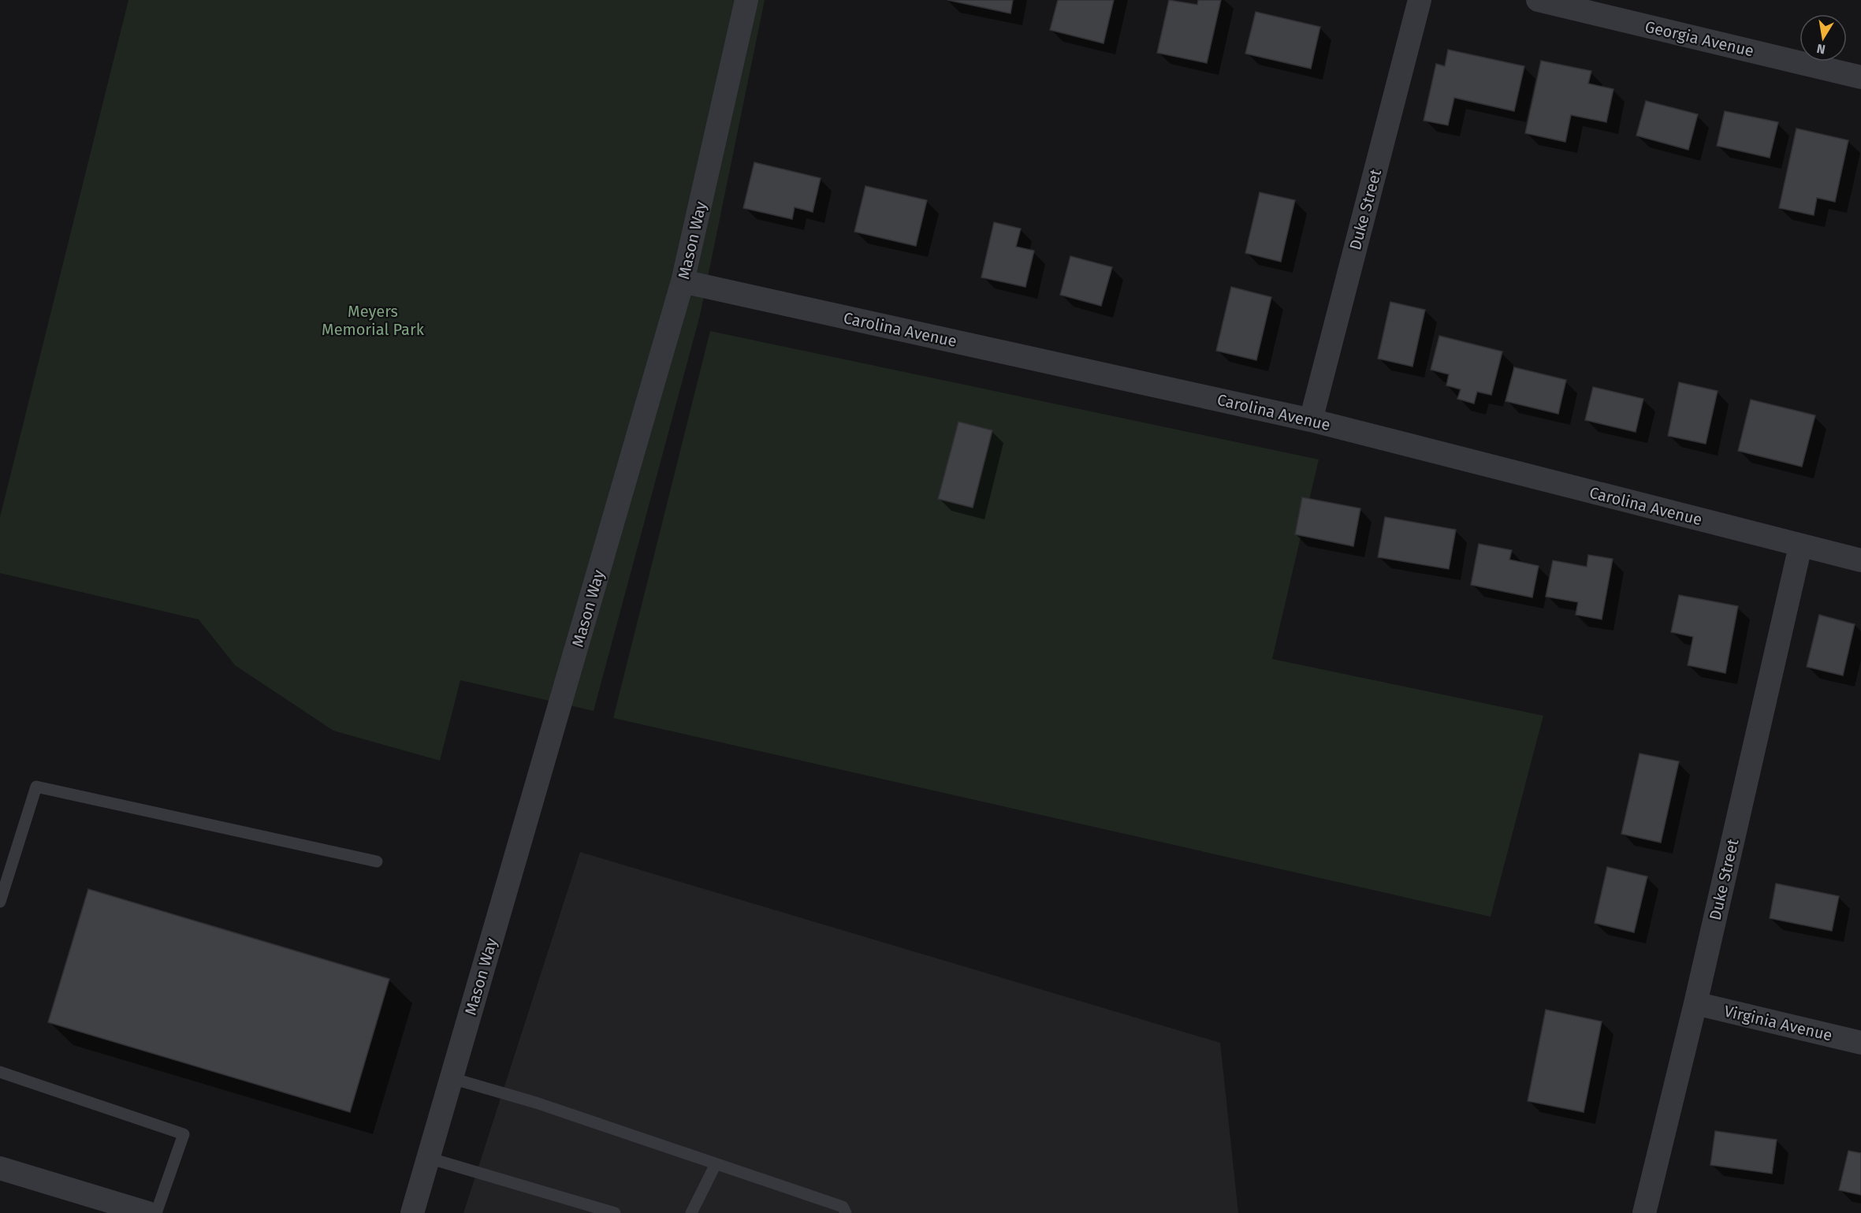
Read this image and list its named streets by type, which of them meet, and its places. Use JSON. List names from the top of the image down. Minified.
{"streets":{"street":["Georgia Avenue","Duke Street","Mason Way","Carolina Avenue","Virginia Avenue"]},"crossings":[["Duke Street","Carolina Avenue"],["Duke Street","Virginia Avenue"],["Mason Way","Carolina Avenue"]],"parks":["Meyers Memorial Park"],"north":"bottom"}
